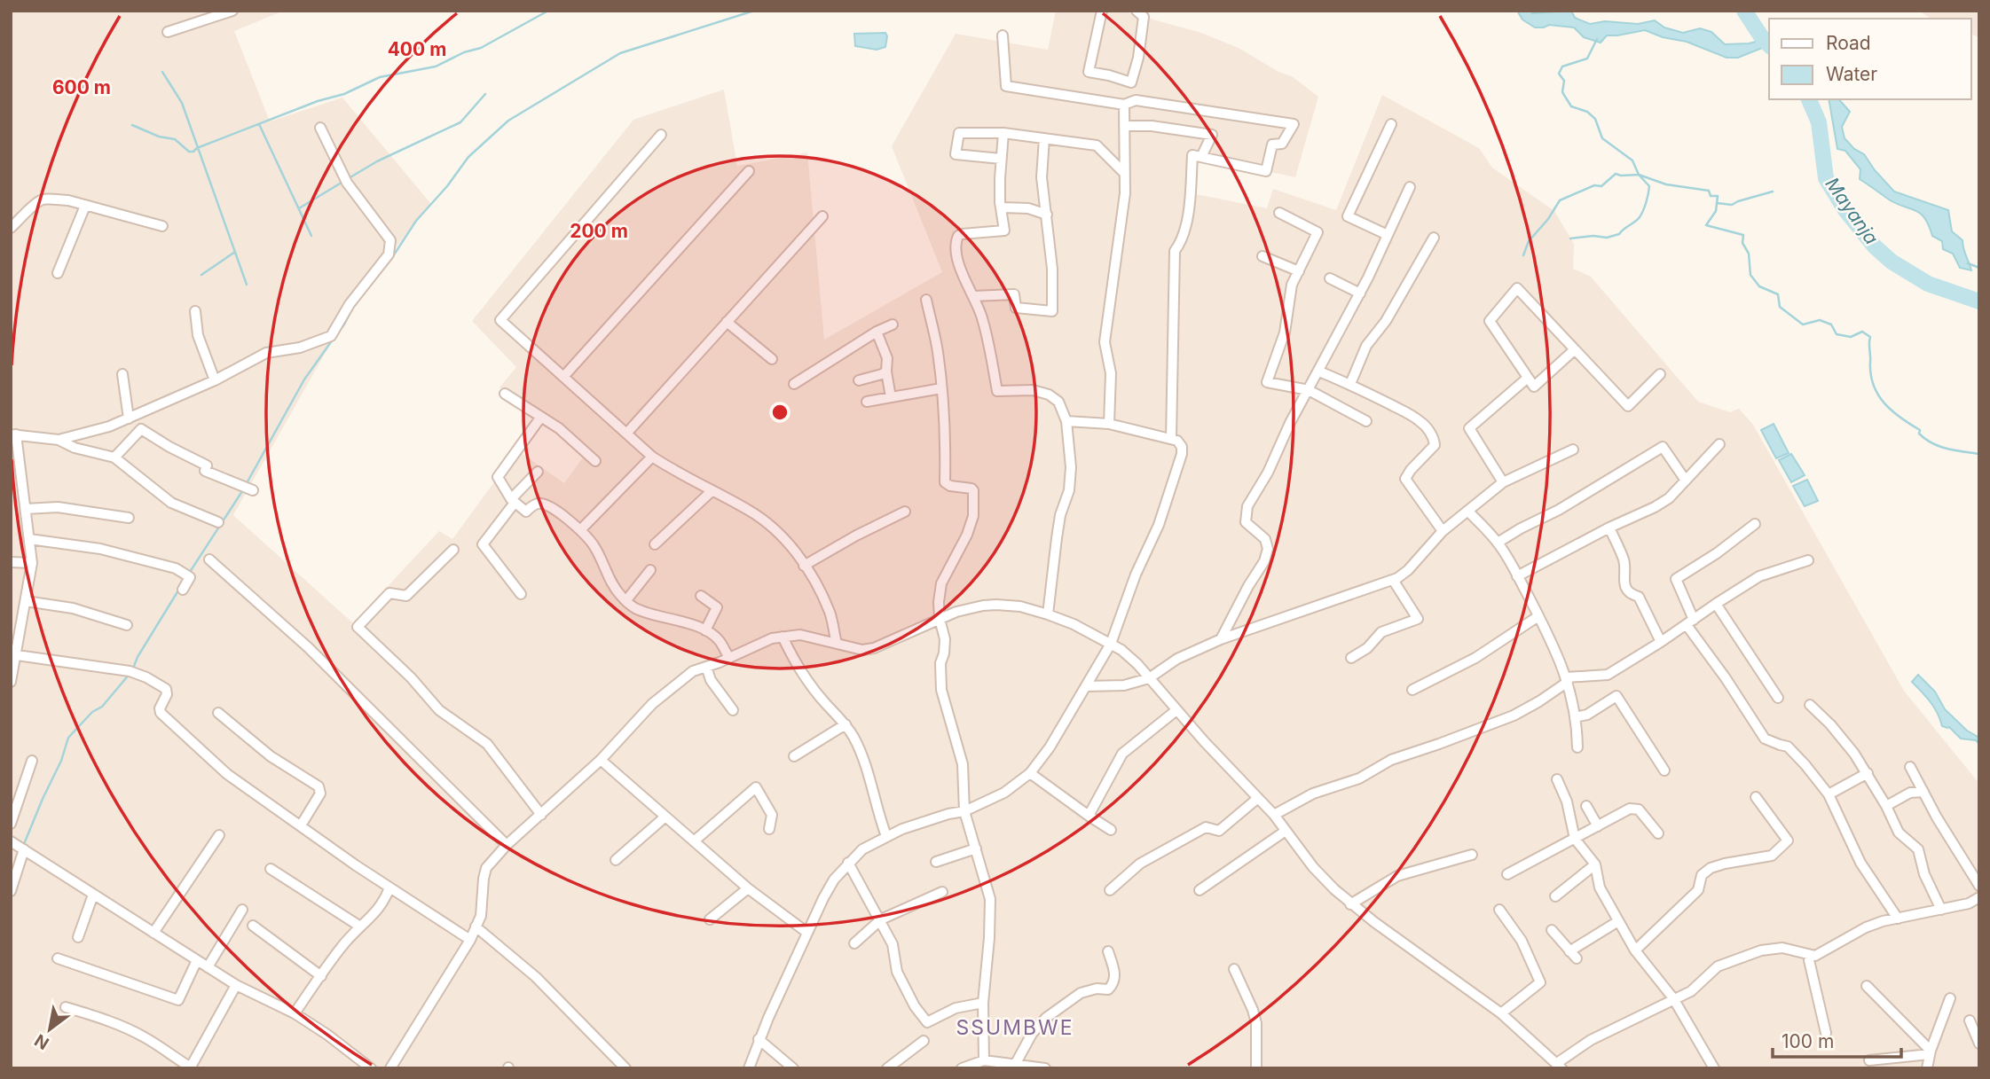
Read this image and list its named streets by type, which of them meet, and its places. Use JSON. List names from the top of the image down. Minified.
{"districts":["SSUMBWE"],"water":["Mayanja"],"legend":["Road","Water"],"scale_bar":"100 m","north":"bottom left","rings":["400 m","600 m","200 m"]}
